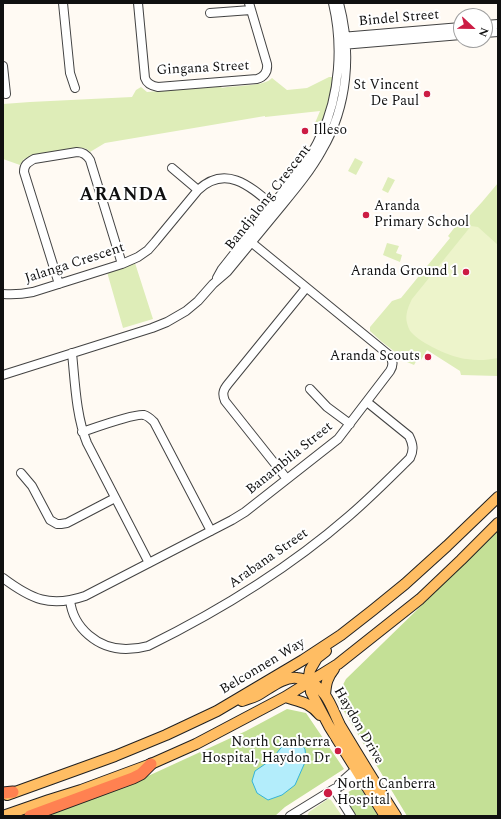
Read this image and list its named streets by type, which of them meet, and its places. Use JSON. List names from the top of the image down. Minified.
{"streets":{"main road":["Belconnen Way","Haydon Drive"],"street":["Bindel Street","Gingana Street","Bandjalong Crescent","Jalanga Crescent","Banambila Street","Arabana Street"]},"crossings":[["Bindel Street","Bandjalong Crescent"],["Bandjalong Crescent","Jalanga Crescent"],["Bandjalong Crescent","Banambila Street"],["Banambila Street","Arabana Street"]],"districts":["ARANDA"],"places":["St Vincent De Paul","Illeso","Aranda Primary School","Aranda Ground 1","Aranda Scouts","North Canberra Hospital, Haydon Dr","North Canberra Hospital"],"north":"right"}
